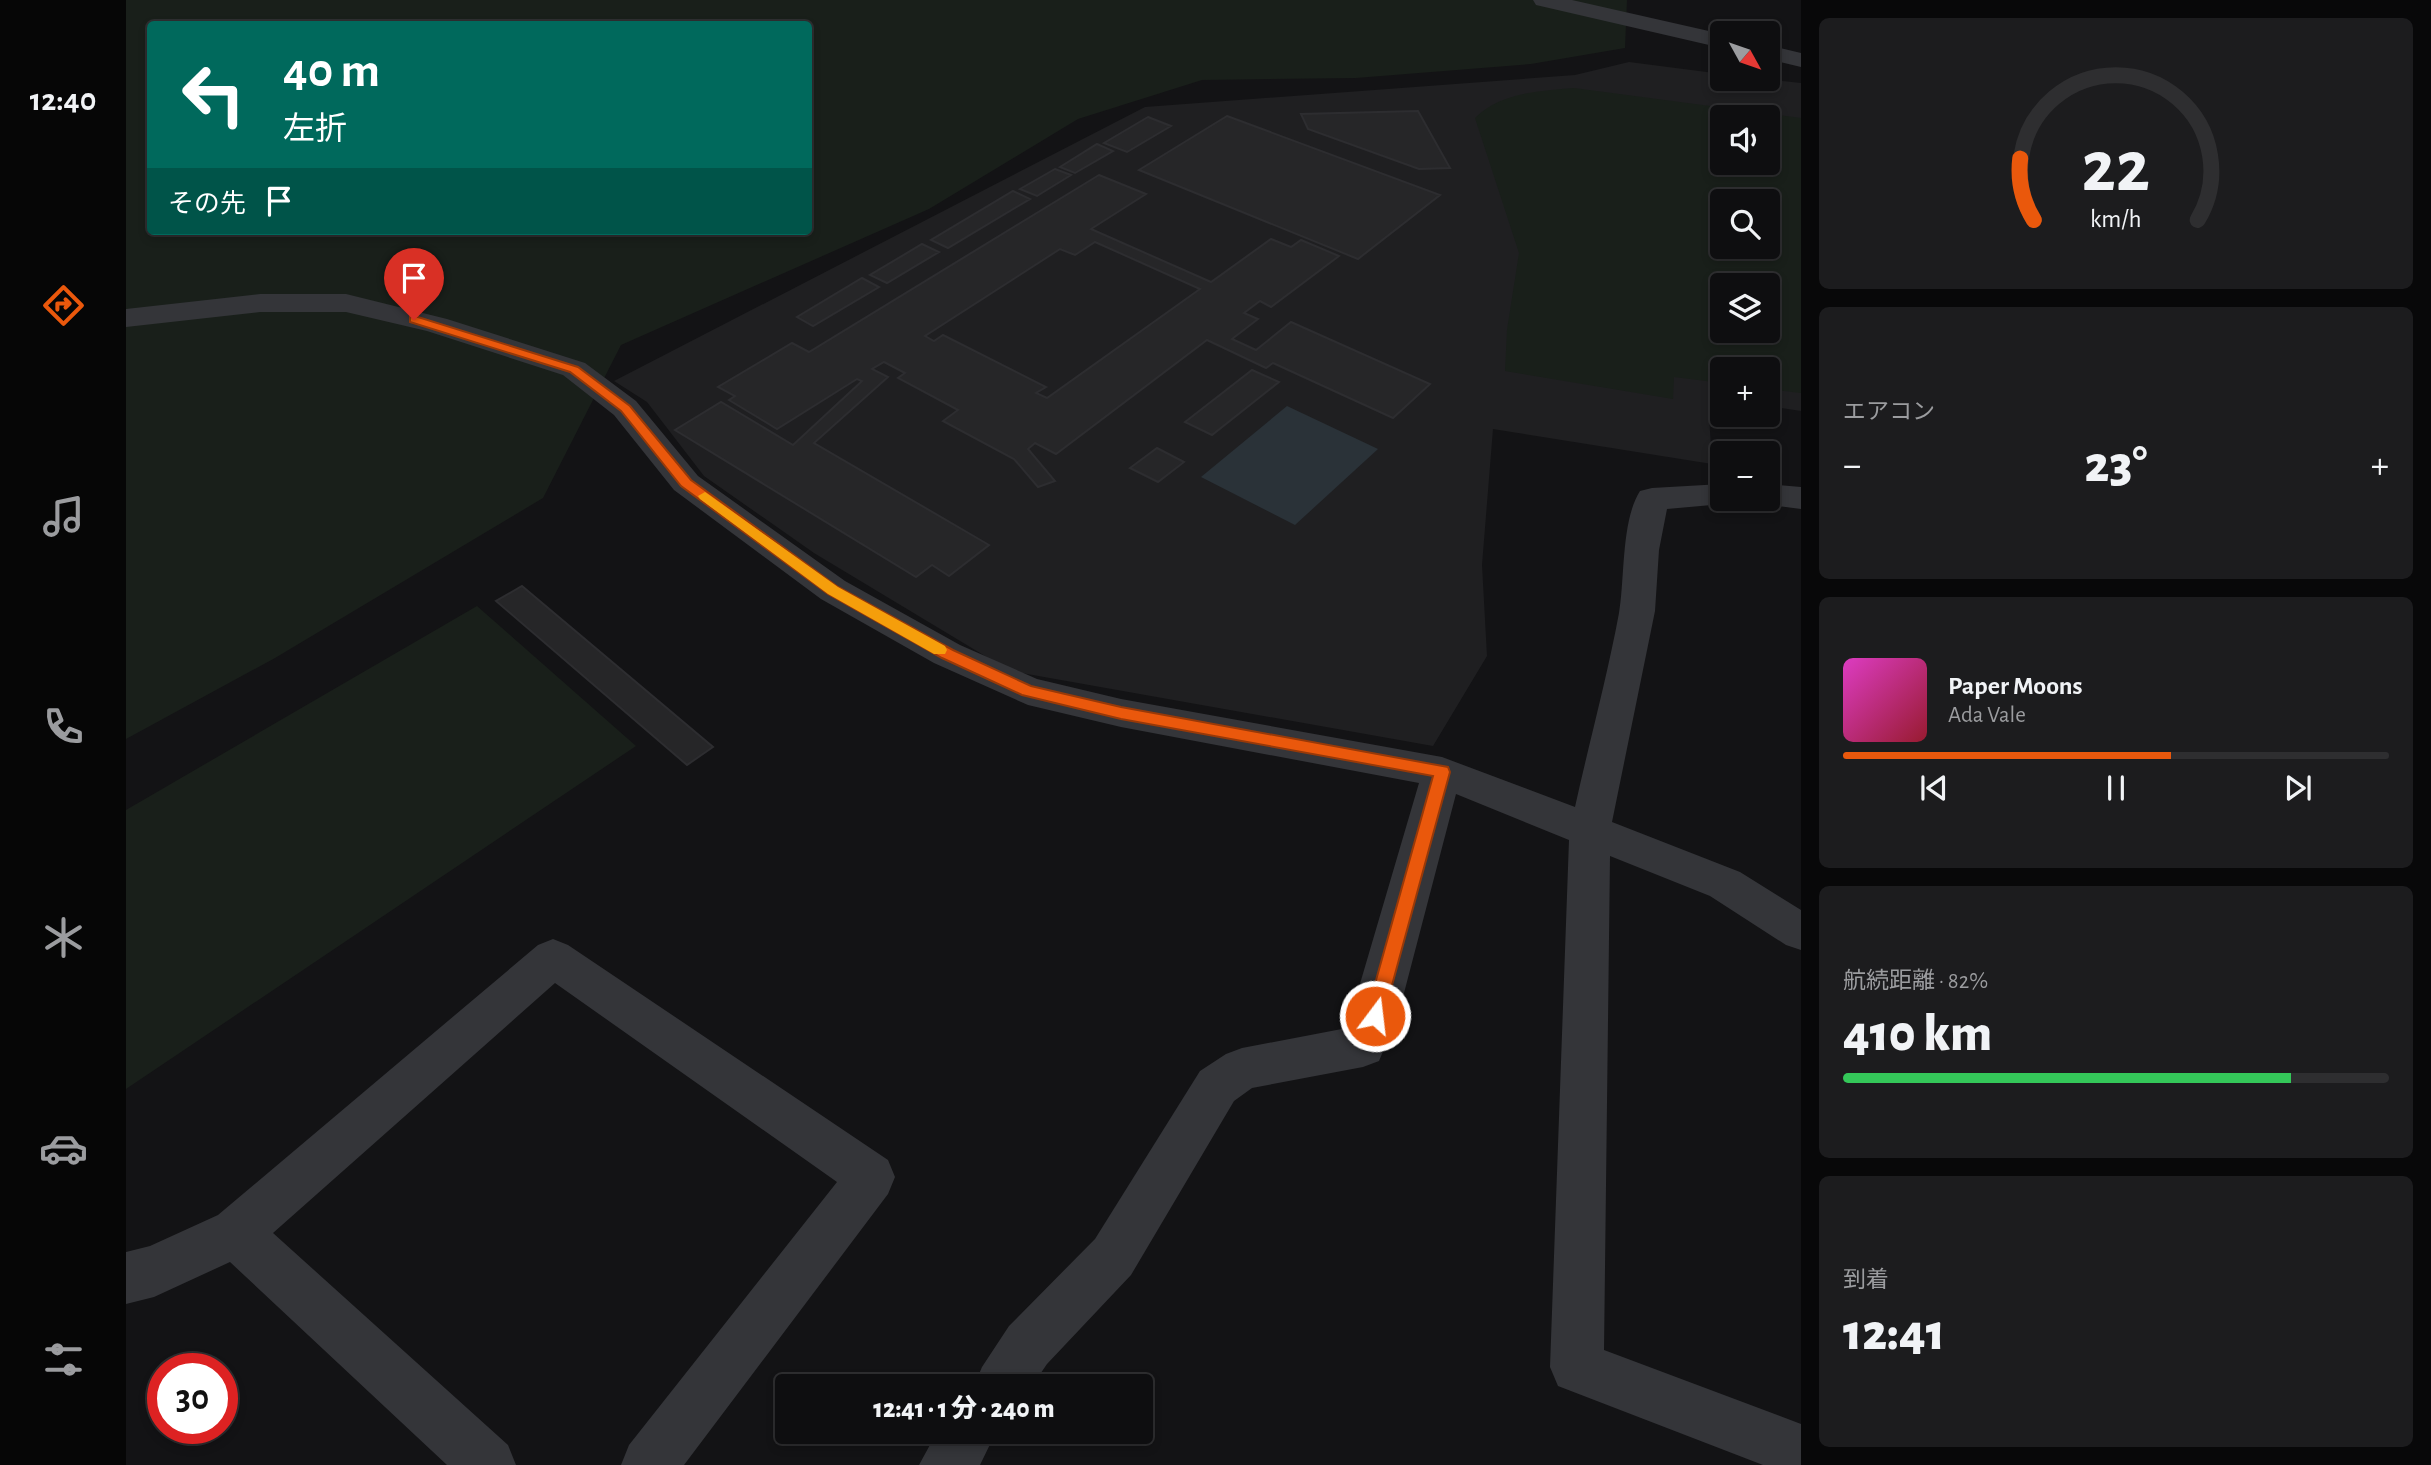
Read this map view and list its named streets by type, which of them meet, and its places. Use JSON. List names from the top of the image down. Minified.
{"north":"bottom right","page":{"tabs":"12:40","map_buttons":["+","−"],"turn":["40 m","左折"],"then":"その先","tile":["エアコン",["航続距離 · 82%","410 km"],["到着","12:41"]],"heat":["−","23°","+"],"song":["Paper Moons","Ada Vale"],"limit":"30","trip":"12:41 · 1 分 · 240 m","gauge":["22","km/h"]}}
